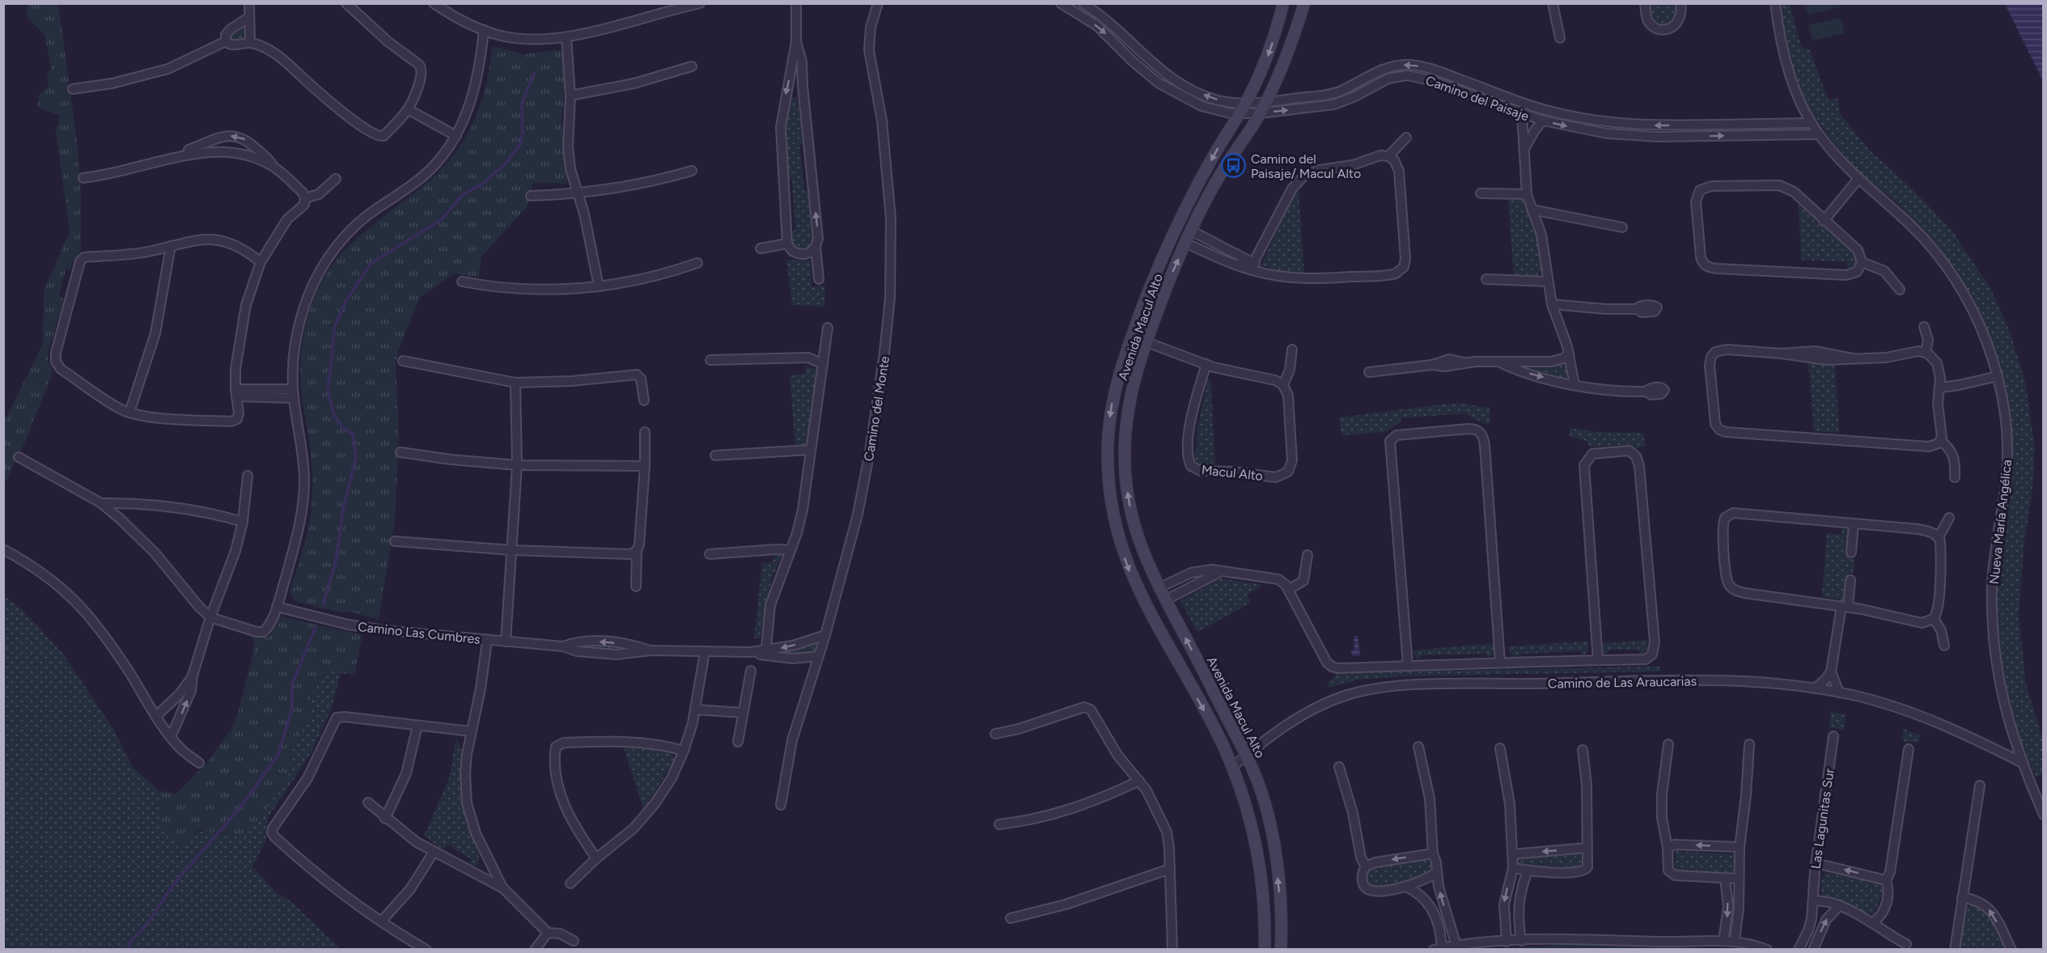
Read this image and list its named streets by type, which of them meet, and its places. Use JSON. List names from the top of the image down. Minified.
{"streets":{"street":["Camino del Paisaje","Avenida Macul Alto","Camino del Monte","Macul Alto","Nueva María Angélica","Camino Las Cumbres","Camino de Las Araucarias","Las Lagunitas Sur"]},"crossings":[["Camino del Paisaje","Avenida Macul Alto"],["Camino del Paisaje","Nueva María Angélica"],["Avenida Macul Alto","Camino de Las Araucarias"],["Camino del Monte","Camino Las Cumbres"],["Nueva María Angélica","Camino de Las Araucarias"]],"places":{"bus stop":["Camino del Paisaje/ Macul Alto"]}}
